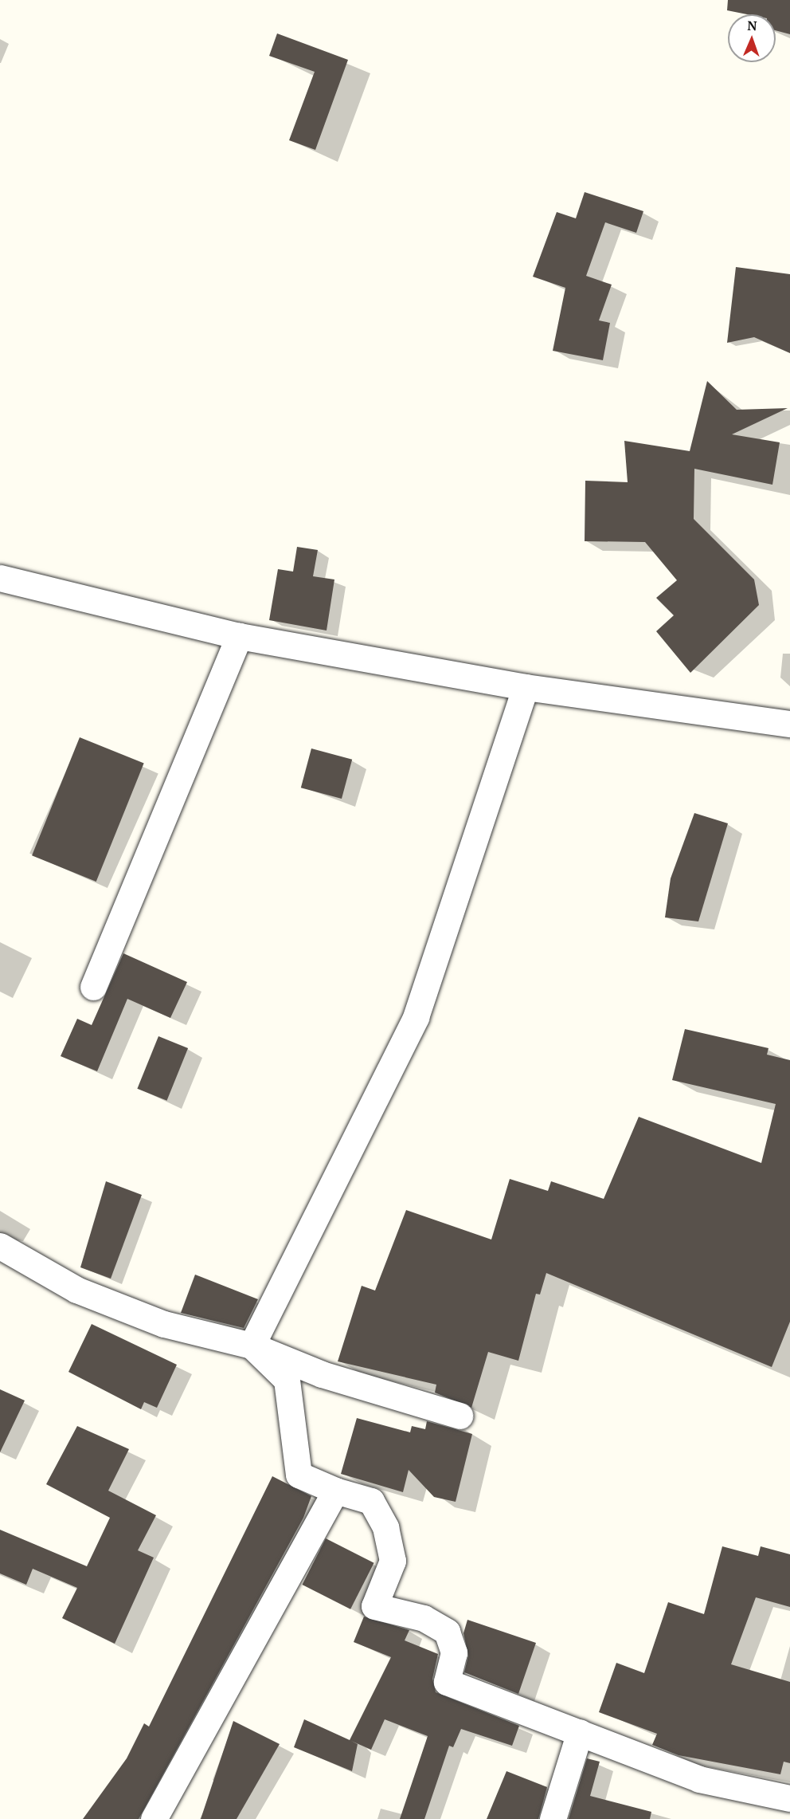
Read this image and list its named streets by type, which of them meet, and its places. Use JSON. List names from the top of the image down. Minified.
{"north":"top"}
